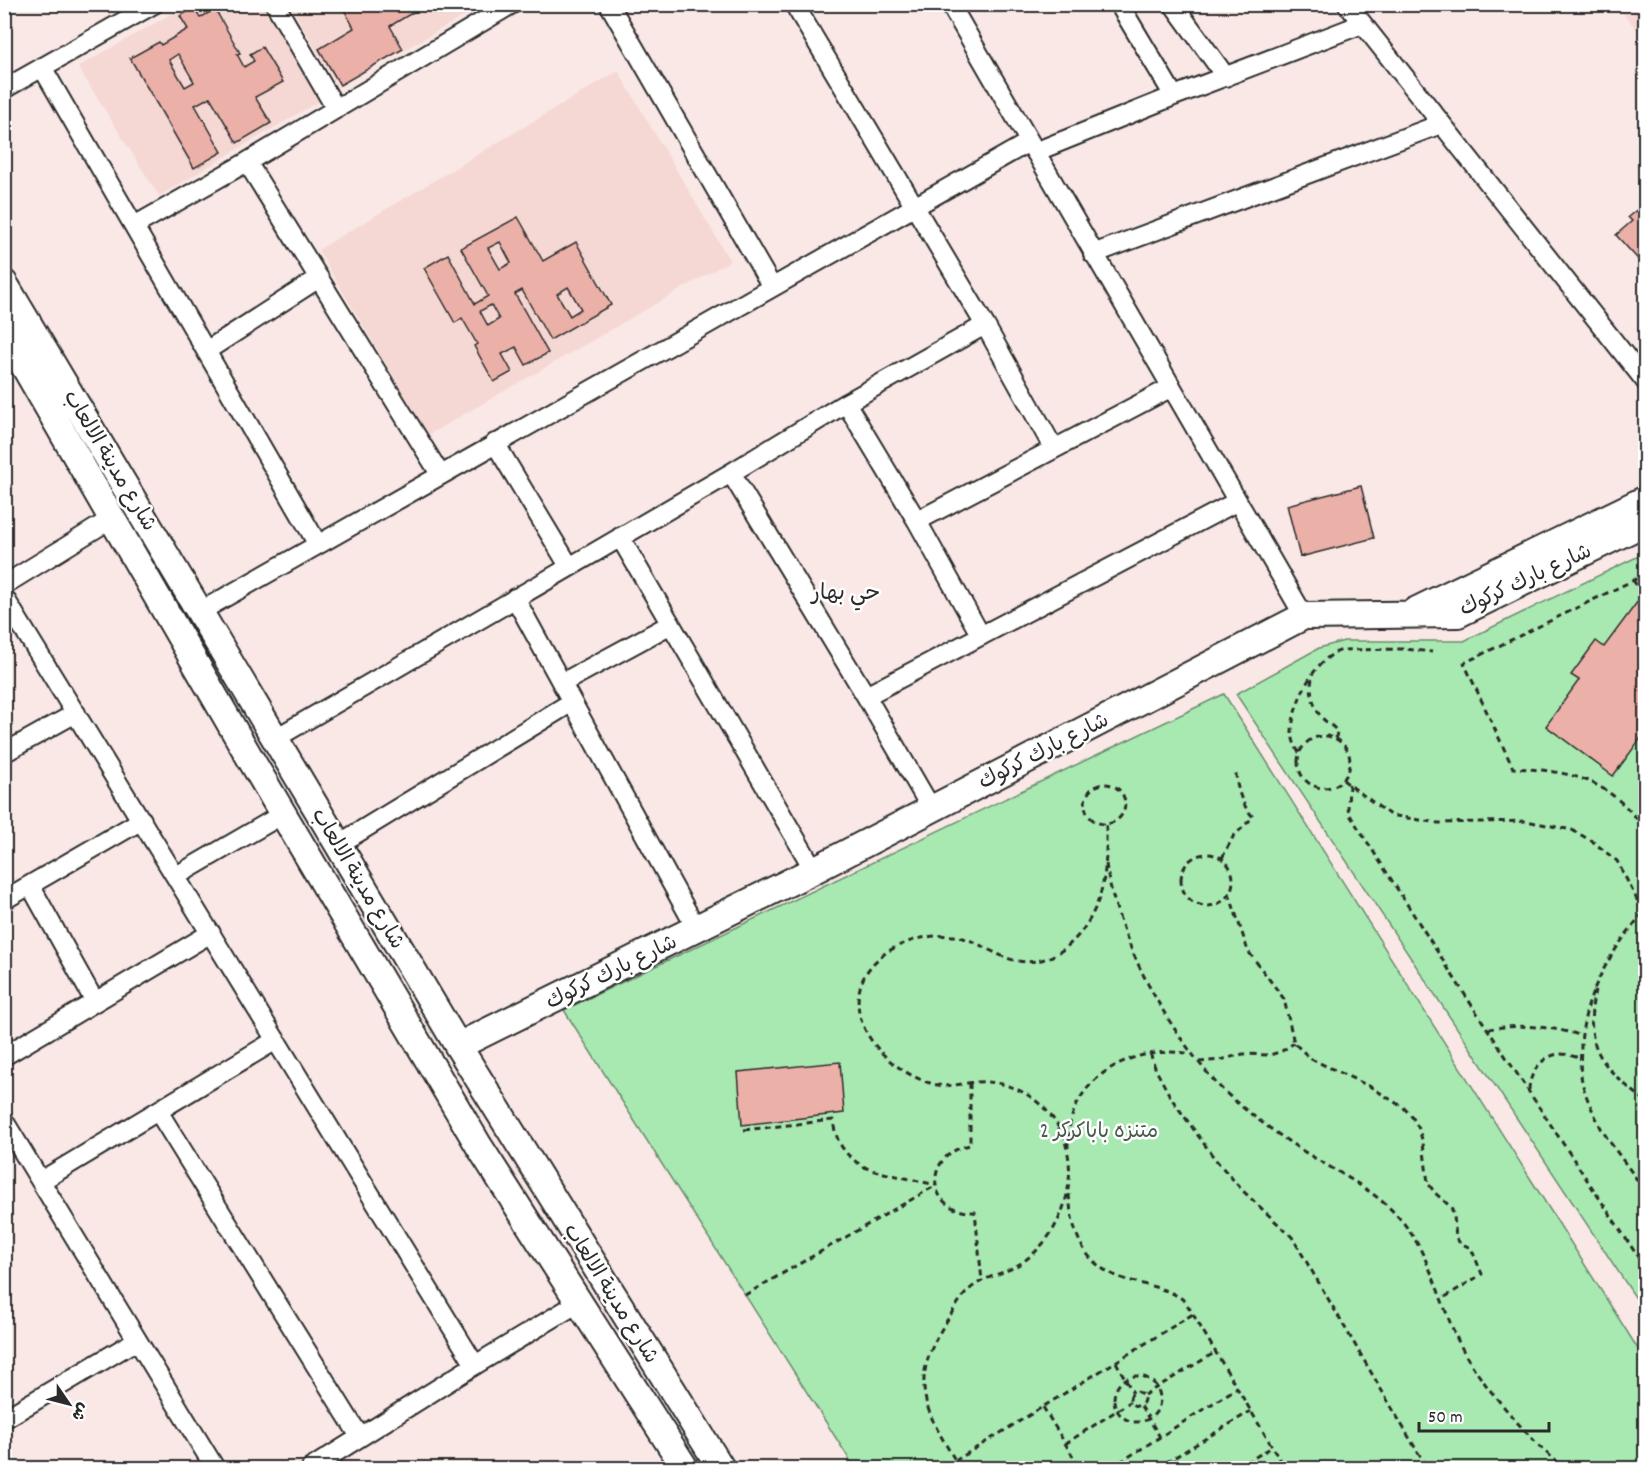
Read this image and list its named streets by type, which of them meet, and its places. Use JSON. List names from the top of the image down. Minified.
{"streets":{"main road":["شارع مدينة الالعاب","شارع بارك كركوك"]},"crossings":[["شارع مدينة الالعاب","شارع بارك كركوك"]],"districts":["حي بهار"],"parks":["متنزه باباكركر 2"],"scale_bar":"50 m","north":"bottom right"}
